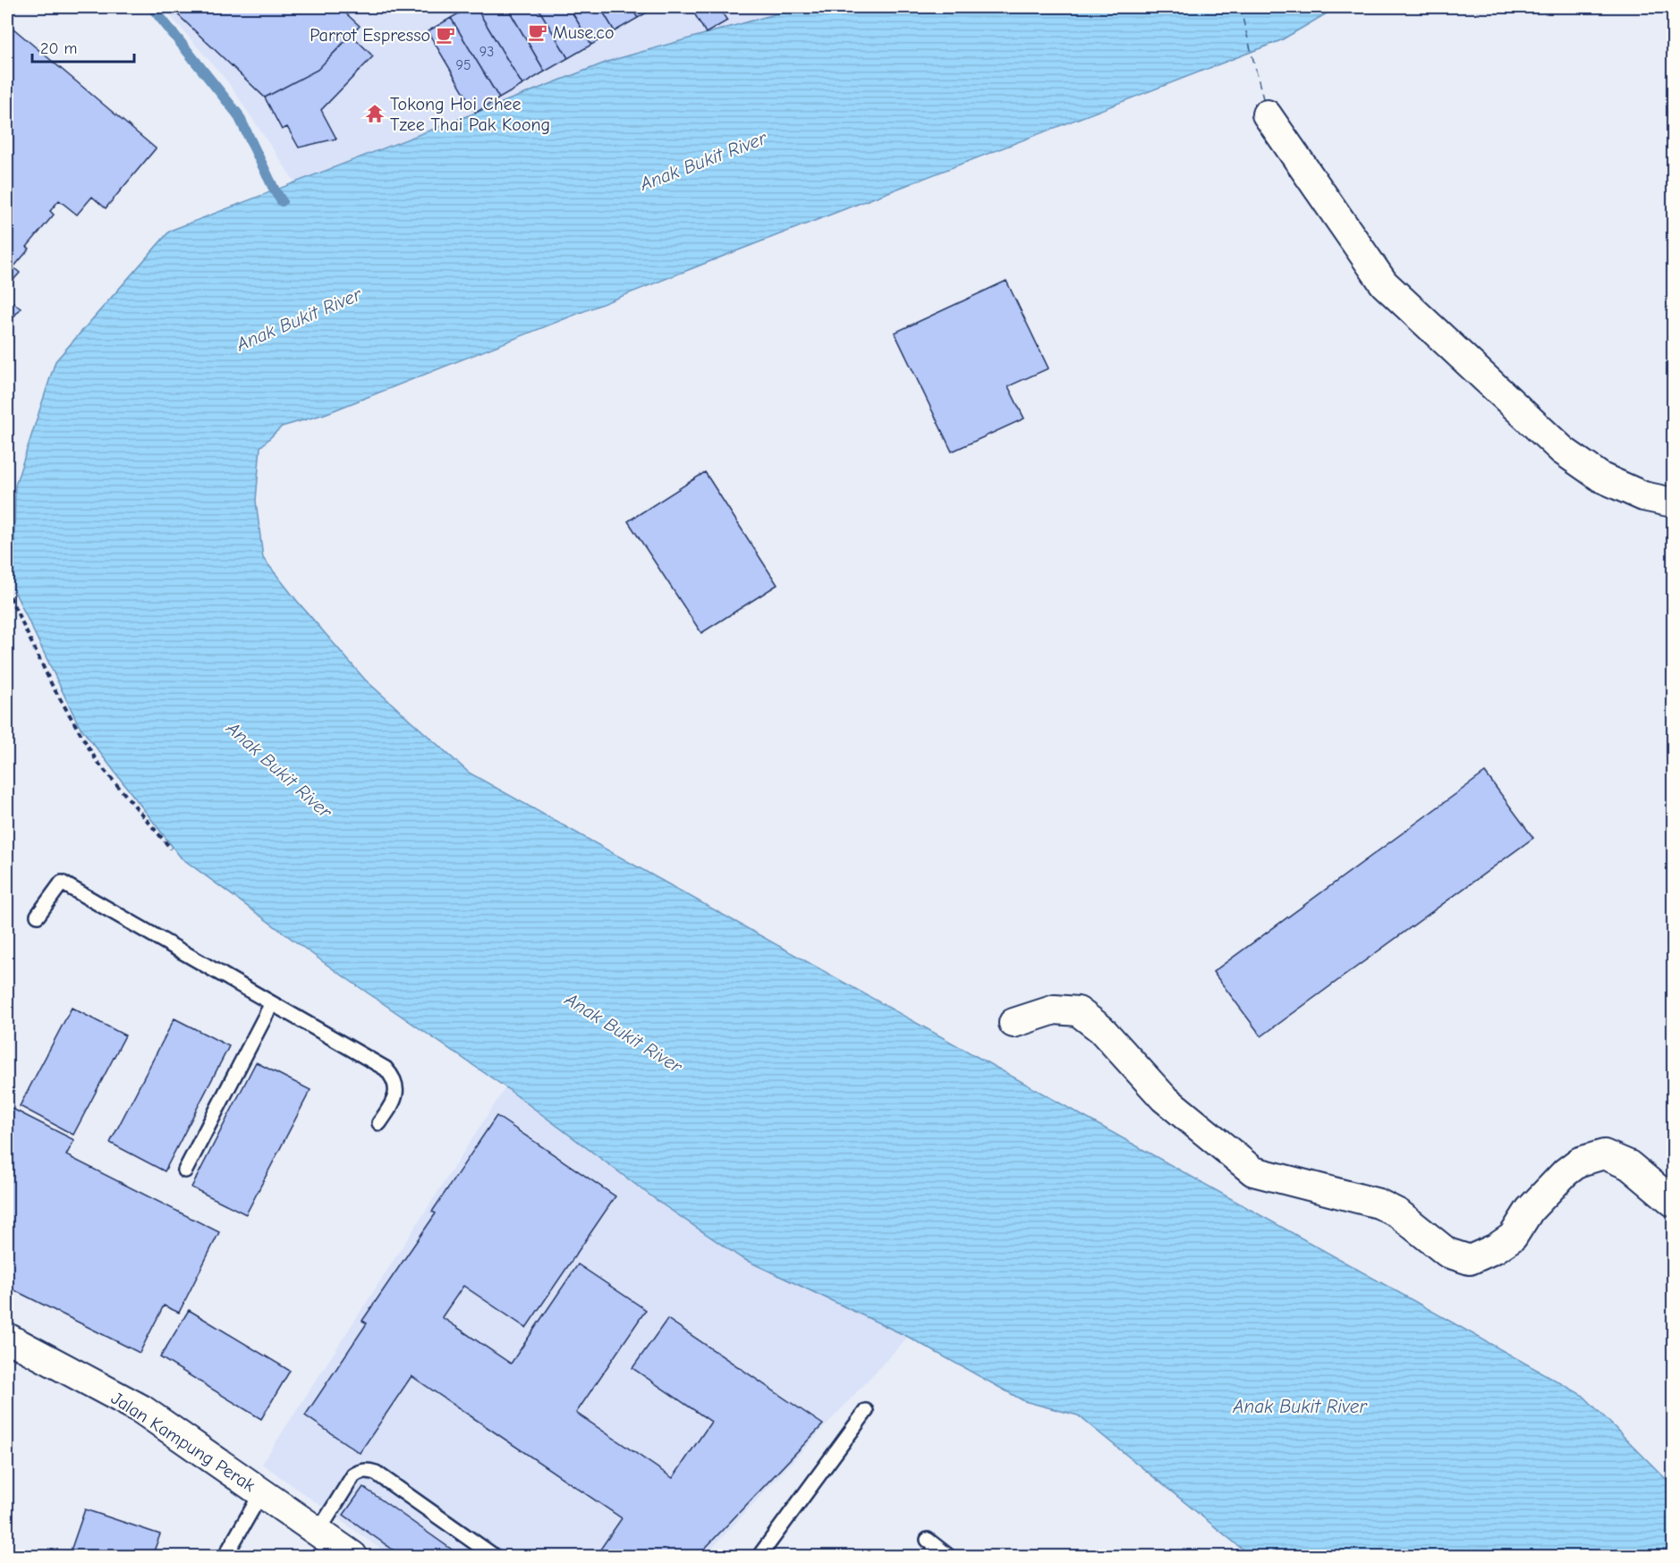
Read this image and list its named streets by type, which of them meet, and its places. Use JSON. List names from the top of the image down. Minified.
{"streets":{"street":["Jalan Kampung Perak"]},"water":["Anak Bukit River"],"places":{"cafe":["Muse.co","Parrot Espresso"],"temple":["Tokong Hoi Chee Tzee Thai Pak Koong"]},"house_numbers":["93","95"],"scale_bar":"20 m"}
